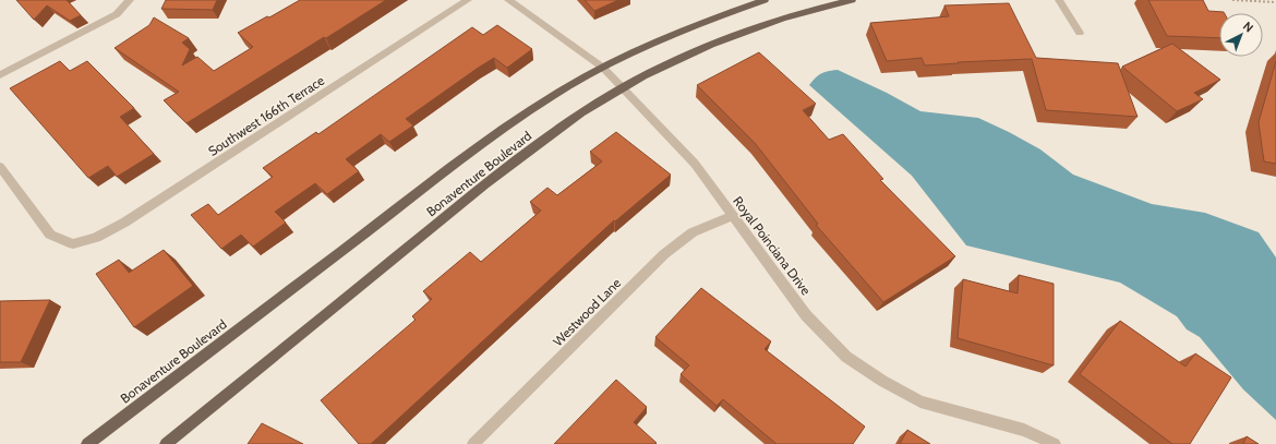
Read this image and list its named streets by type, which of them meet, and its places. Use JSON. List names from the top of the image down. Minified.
{"streets":{"main road":["Bonaventure Boulevard"],"street":["Southwest 166th Terrace","Royal Poinciana Drive","Westwood Lane"]},"crossings":[["Bonaventure Boulevard","Royal Poinciana Drive"],["Royal Poinciana Drive","Westwood Lane"]],"north":"top right"}
